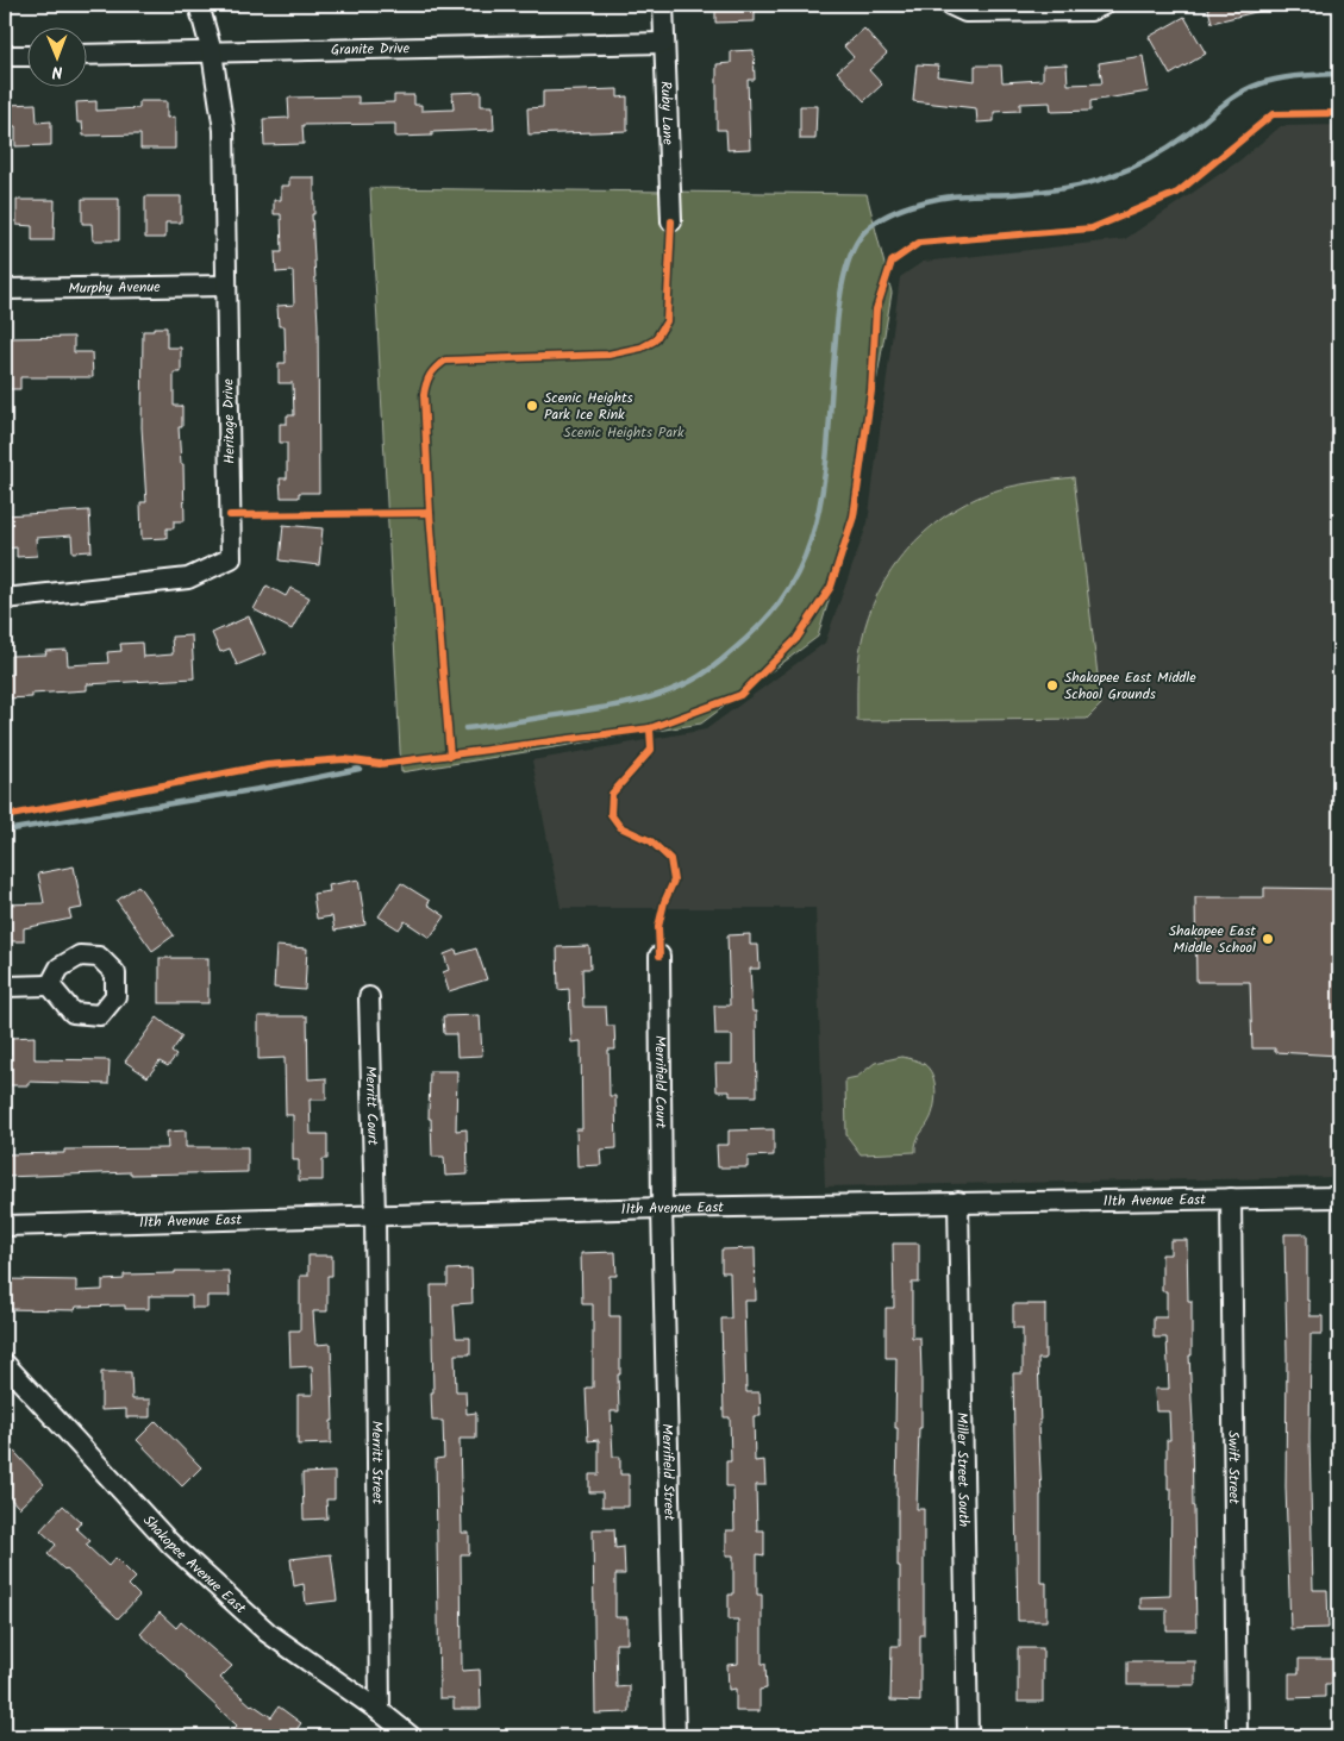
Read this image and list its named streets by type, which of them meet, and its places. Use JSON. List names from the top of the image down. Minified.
{"streets":{"street":["Granite Drive","Ruby Lane","Murphy Avenue","Heritage Drive","Merrifield Court","Merritt Court","11th Avenue East","Merritt Street","Swift Street","Miller Street South","Merrifield Street","Shakopee Avenue East"]},"crossings":[["Granite Drive","Ruby Lane"],["Granite Drive","Heritage Drive"],["Murphy Avenue","Heritage Drive"],["Merrifield Court","11th Avenue East"],["Merrifield Court","Merrifield Street"],["Merritt Court","11th Avenue East"],["Merritt Court","Merritt Street"],["11th Avenue East","Merritt Street"],["11th Avenue East","Swift Street"],["11th Avenue East","Miller Street South"],["11th Avenue East","Merrifield Street"],["Merritt Street","Shakopee Avenue East"]],"parks":["Scenic Heights Park"],"places":["Scenic Heights Park Ice Rink","Shakopee East Middle School Grounds","Shakopee East Middle School"],"north":"bottom"}
